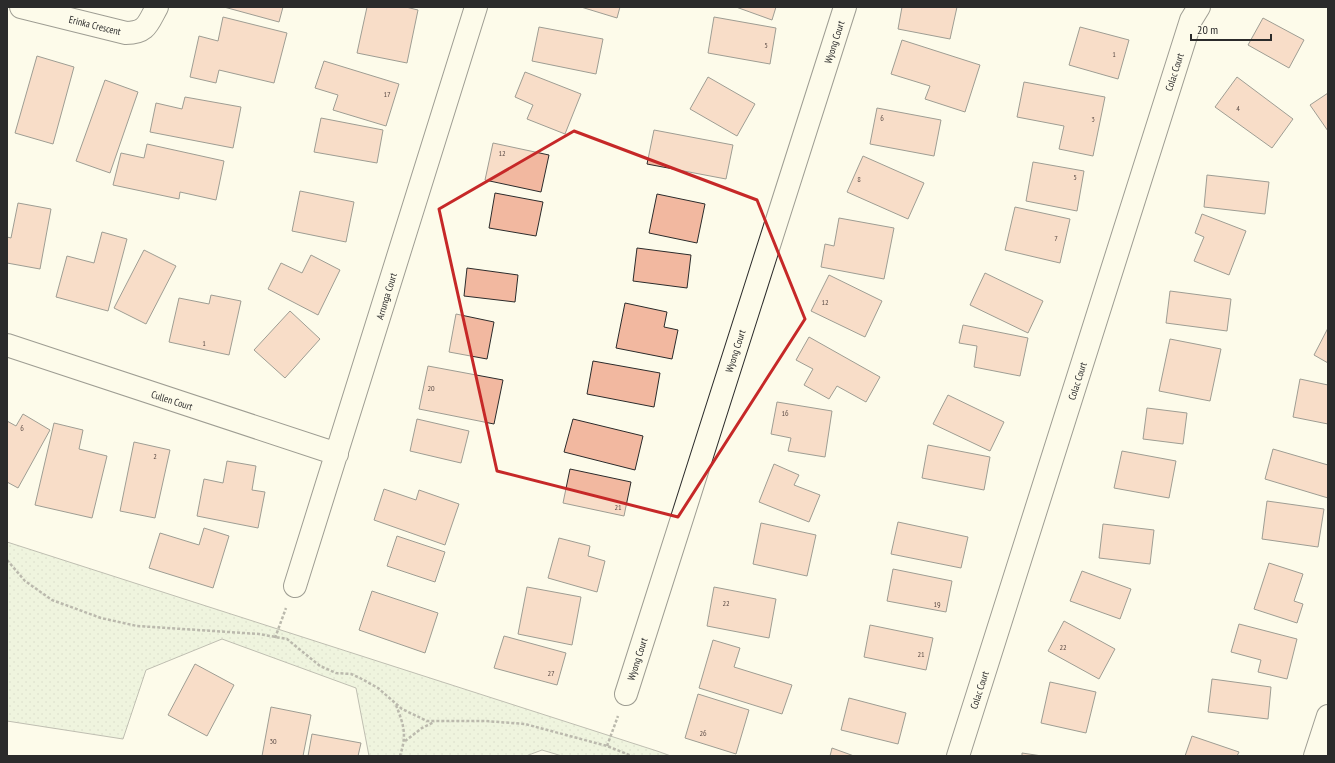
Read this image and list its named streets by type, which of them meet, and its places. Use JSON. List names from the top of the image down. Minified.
{"streets":{"street":["Erinka Crescent","Wyong Court","Colac Court","Arrunga Court","Cullen Court"]},"crossings":[["Arrunga Court","Cullen Court"]],"house_numbers":["5","1","17","4","6","3","12","5","8","7","12","1","20","16","6","2","21","22","19","22","21","27","26","30"],"scale_bar":"20 m"}
